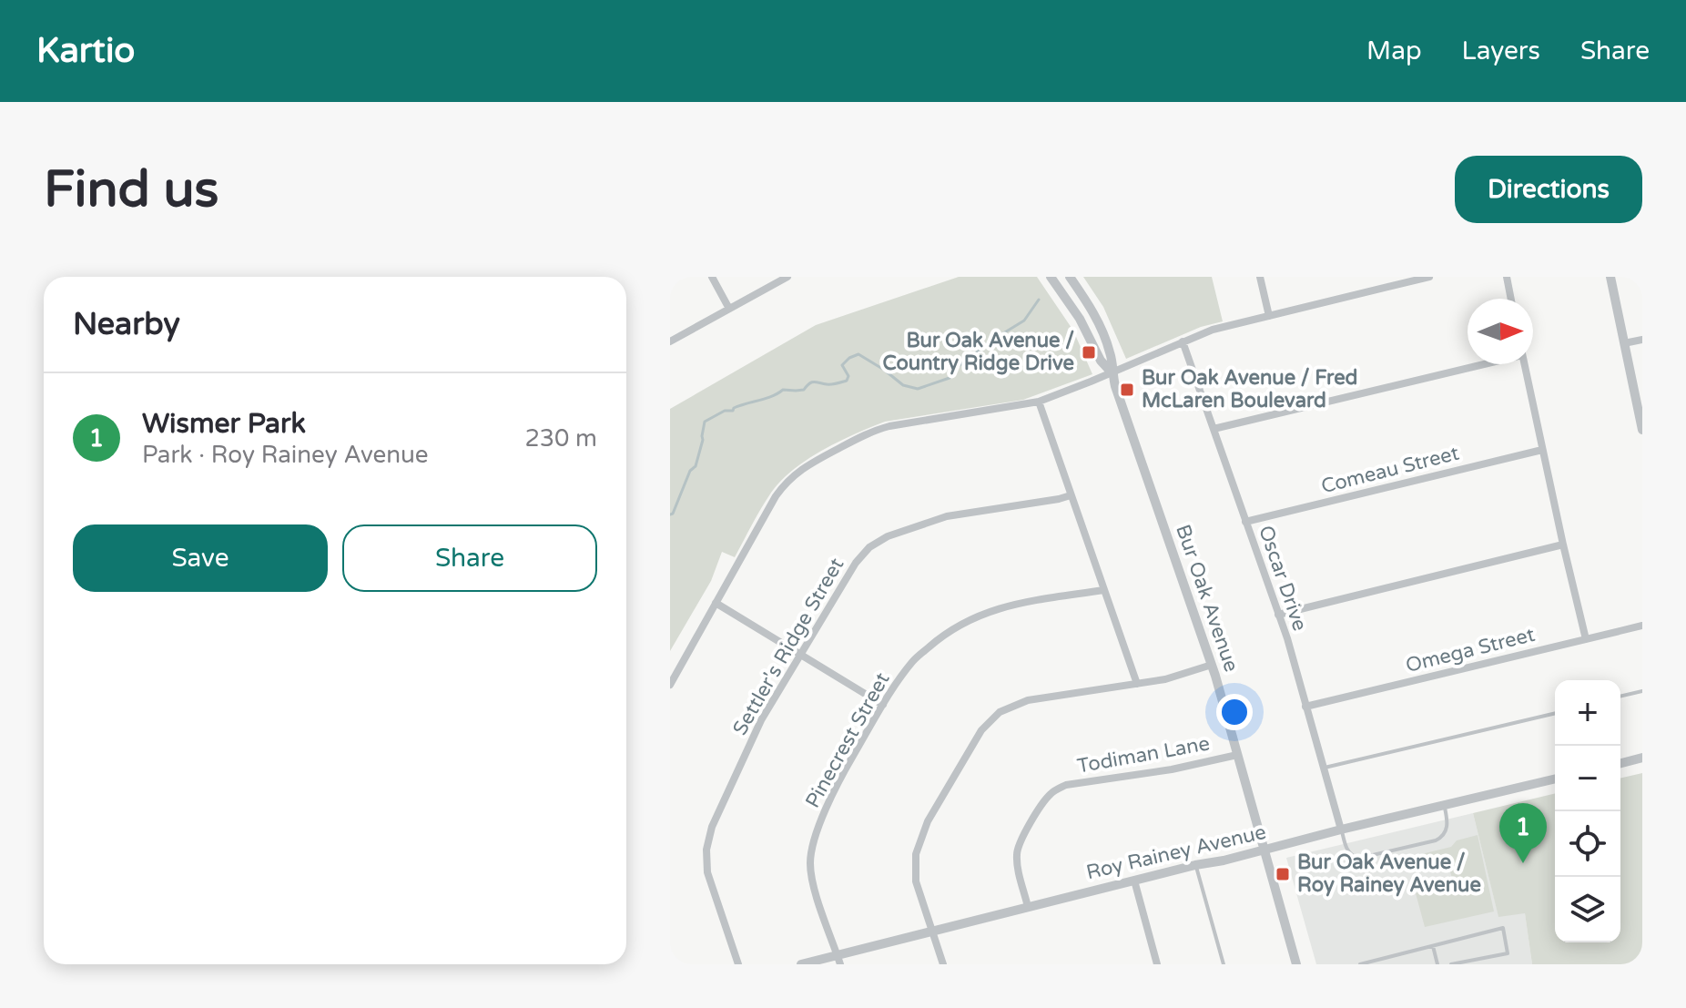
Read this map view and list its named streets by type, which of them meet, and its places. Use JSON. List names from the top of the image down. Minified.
{"streets":{"street":["Comeau Street","Oscar Drive","Bur Oak Avenue","Settler's Ridge Street","Omega Street","Pinecrest Street","Todiman Lane","Roy Rainey Avenue"]},"crossings":[["Comeau Street","Oscar Drive"],["Oscar Drive","Omega Street"],["Oscar Drive","Roy Rainey Avenue"],["Bur Oak Avenue","Todiman Lane"],["Bur Oak Avenue","Roy Rainey Avenue"],["Pinecrest Street","Roy Rainey Avenue"],["Todiman Lane","Roy Rainey Avenue"]],"places":{"transit":["Bur Oak Avenue / Country Ridge Drive","Bur Oak Avenue / Fred McLaren Boulevard","Bur Oak Avenue / Roy Rainey Avenue"]},"north":"right","page":{"header":"Kartio","nav":["Map","Layers","Share"],"buttons":["Directions",["Save","Share"]],"title":"Find us","heading":"Nearby","list":[{"mark":"1","name":"Wismer Park","note":"Park · Roy Rainey Avenue","value":"230 m"}],"map_buttons":["+","−"],"pins":"1"}}
